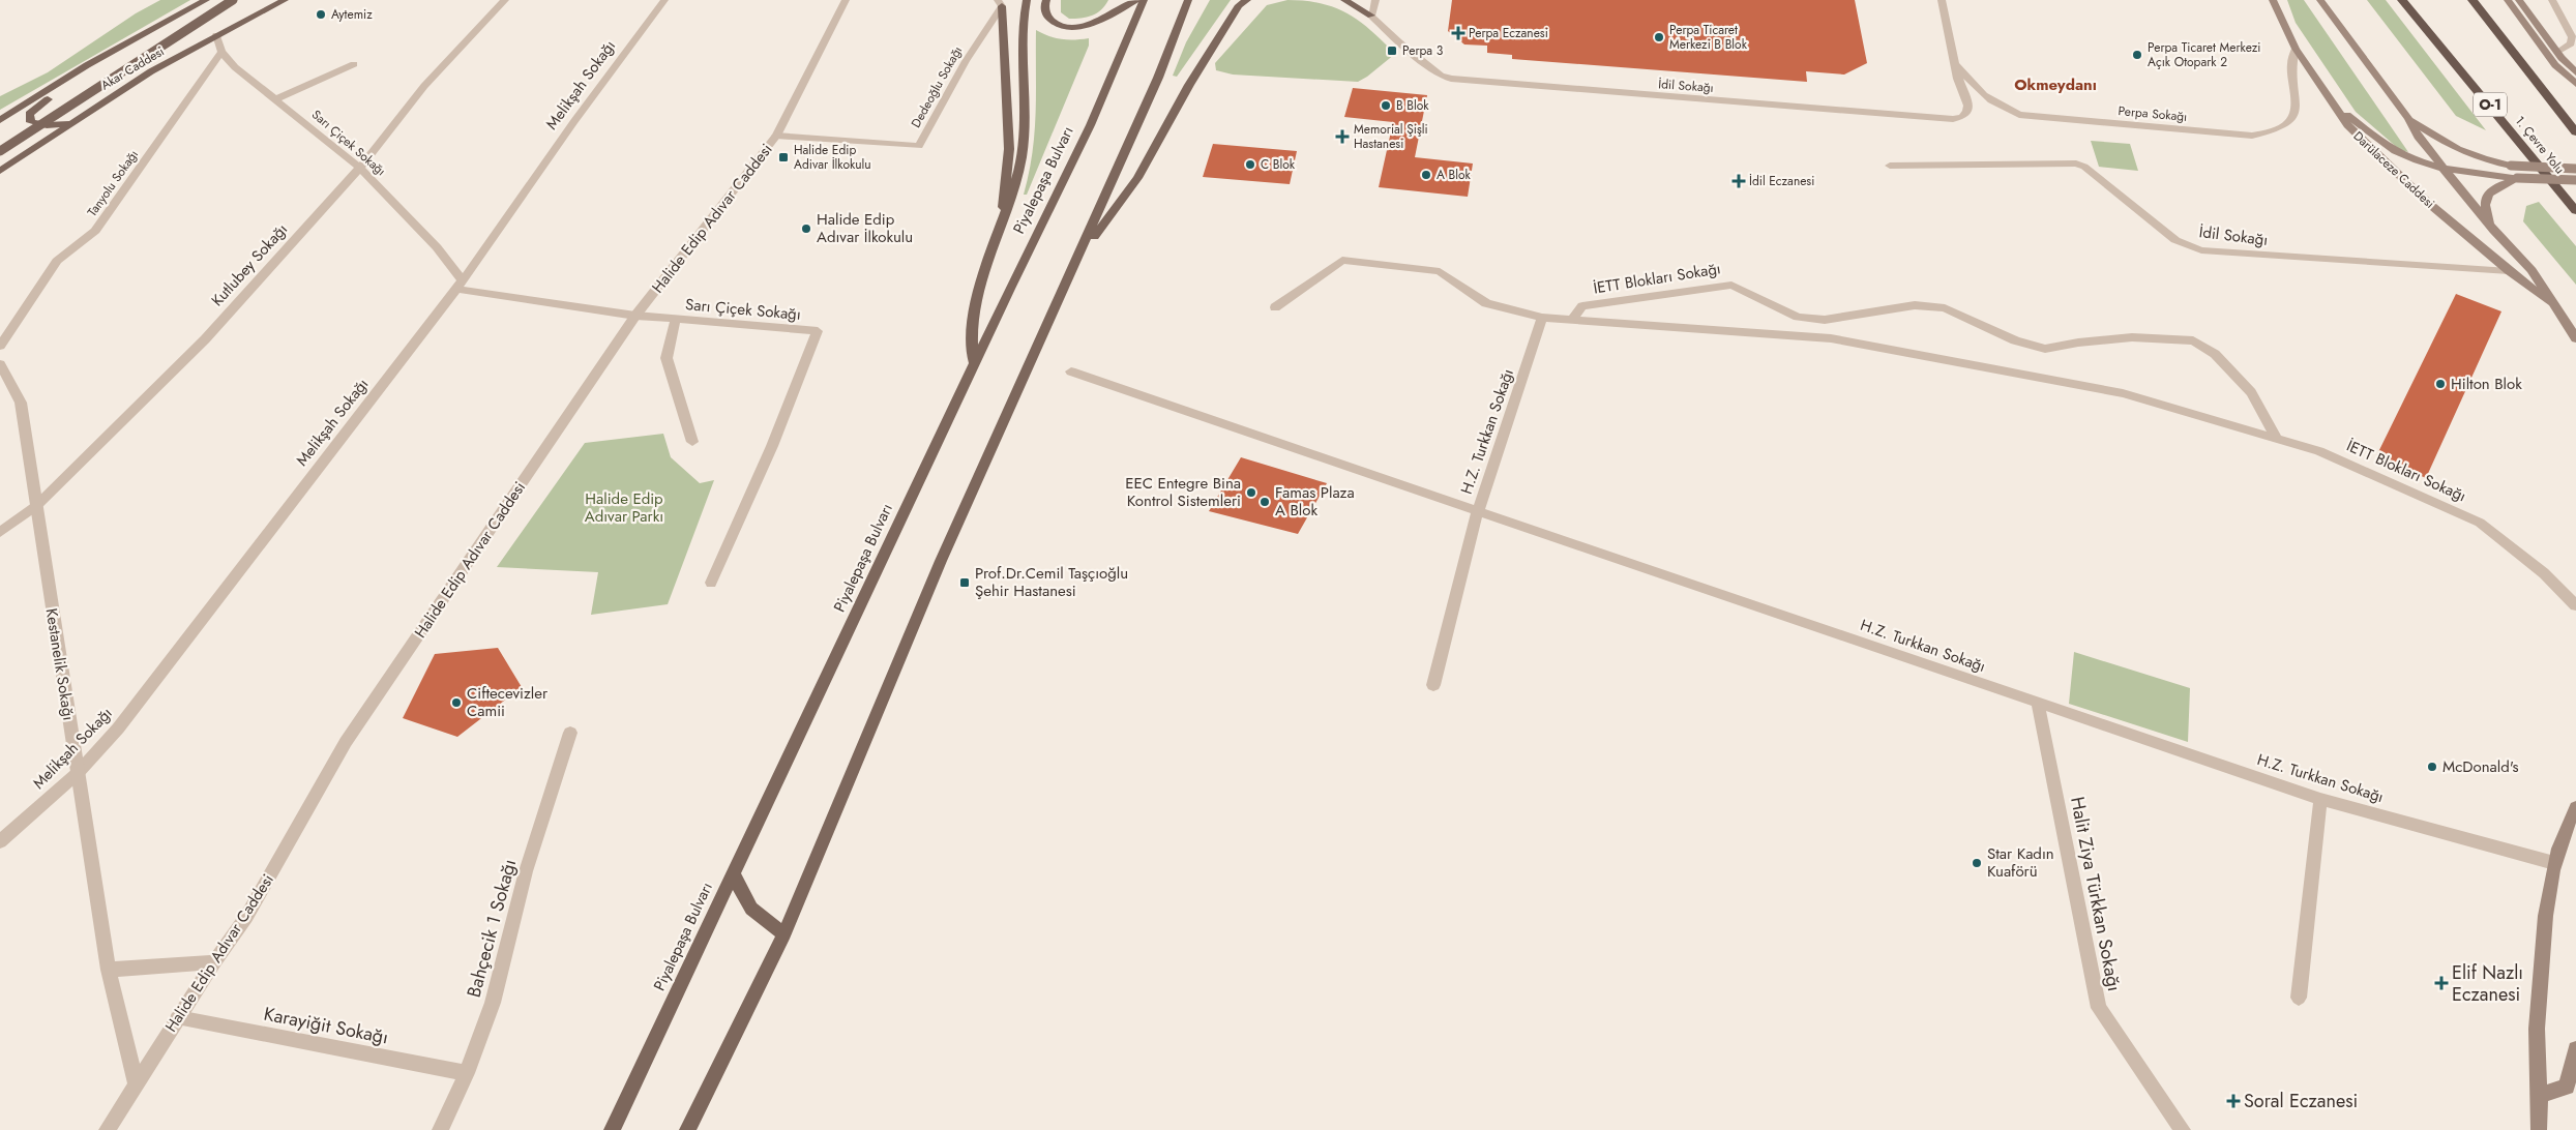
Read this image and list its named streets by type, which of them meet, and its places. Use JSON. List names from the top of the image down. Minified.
{"streets":{"highway":["O-1","1. Çevre Yolu"],"main road":["Akar Caddesi","Darülaceze Caddesi","Piyalepaşa Bulvarı"],"street":["Melikşah Sokağı","İdil Sokağı","Dedeoğlu Sokağı","Perpa Sokağı","Sarı Çiçek Sokağı","Tanyolu Sokağı","Halide Edip Adıvar Caddesi","Kutlubey Sokağı","İETT Blokları Sokağı","H.Z. Turkkan Sokağı","Kestanelik Sokağı","Halit Ziya Türkkan Sokağı","Bahçecik 1 Sokağı","Karayiğit Sokağı"]},"crossings":[["Akar Caddesi","Sarı Çiçek Sokağı"],["Melikşah Sokağı","Sarı Çiçek Sokağı"],["Melikşah Sokağı","Kestanelik Sokağı"],["İdil Sokağı","Perpa Sokağı"],["İdil Sokağı","Darülaceze Caddesi"],["Dedeoğlu Sokağı","Halide Edip Adıvar Caddesi"],["Perpa Sokağı","Darülaceze Caddesi"],["Sarı Çiçek Sokağı","Tanyolu Sokağı"],["Sarı Çiçek Sokağı","Halide Edip Adıvar Caddesi"],["Sarı Çiçek Sokağı","Kutlubey Sokağı"],["Halide Edip Adıvar Caddesi","Kestanelik Sokağı"],["Halide Edip Adıvar Caddesi","Karayiğit Sokağı"],["Kutlubey Sokağı","Kestanelik Sokağı"],["İETT Blokları Sokağı","H.Z. Turkkan Sokağı"],["H.Z. Turkkan Sokağı","Halit Ziya Türkkan Sokağı"],["Bahçecik 1 Sokağı","Karayiğit Sokağı"]],"districts":["Okmeydanı"],"parks":["Halide Edip Adıvar Parkı"],"places":{"other":["Aytemiz","Perpa Ticaret Merkezi B Blok","Perpa Ticaret Merkezi Açık Otopark 2","B Blok","C Blok","A Blok","Halide Edip Adıvar İlkokulu","Hilton Blok","EEC Entegre Bina Kontrol Sistemleri","Famas Plaza A Blok","Ciftecevizler Camii","McDonald's","Star Kadın Kuaförü"],"health":["Perpa Eczanesi","Memorial Şişli Hastanesi","İdil Eczanesi","Elif Nazlı Eczanesi","Soral Eczanesi"],"transit":["Perpa 3","Halide Edip Adivar İlkokulu","Prof.Dr.Cemil Taşçıoğlu Şehir Hastanesi"]}}
